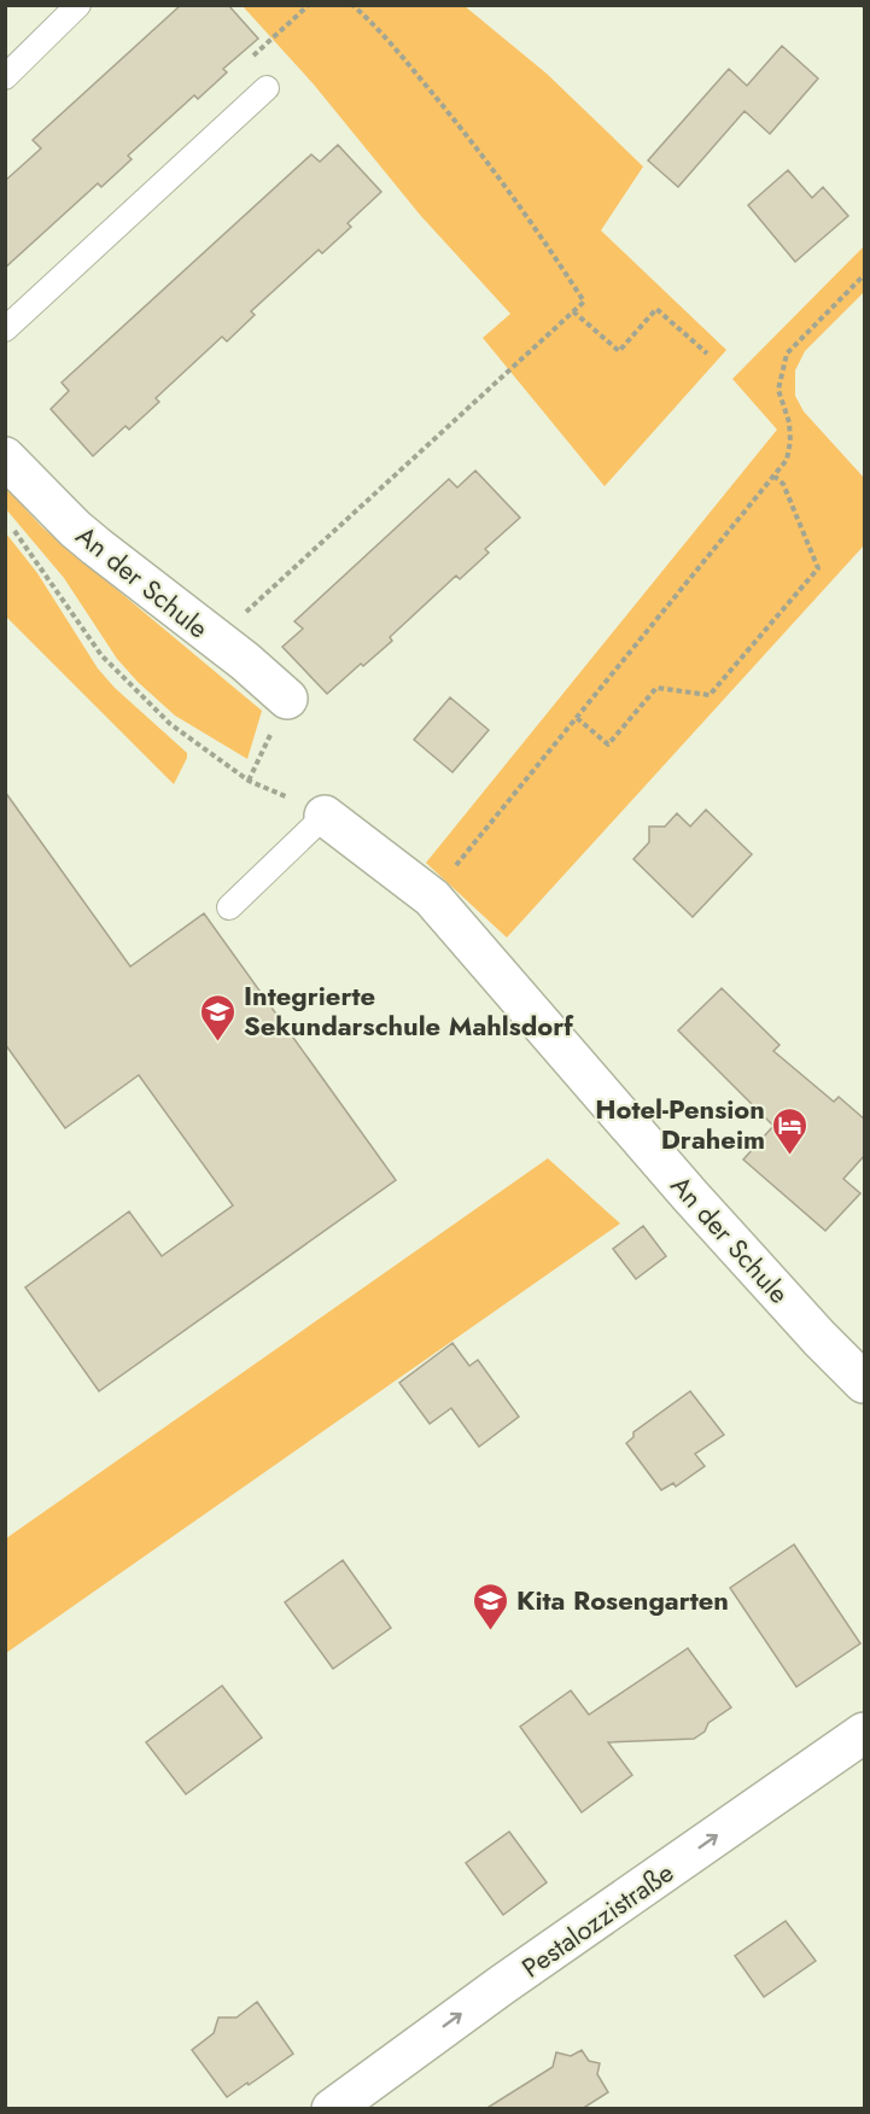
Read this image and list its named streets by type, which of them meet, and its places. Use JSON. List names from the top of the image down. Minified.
{"streets":{"street":["An der Schule","Pestalozzistraße"]},"one_way":["Pestalozzistraße"],"places":{"school or university":["Integrierte Sekundarschule Mahlsdorf","Kita Rosengarten"],"hotel":["Hotel-Pension Draheim"]}}
